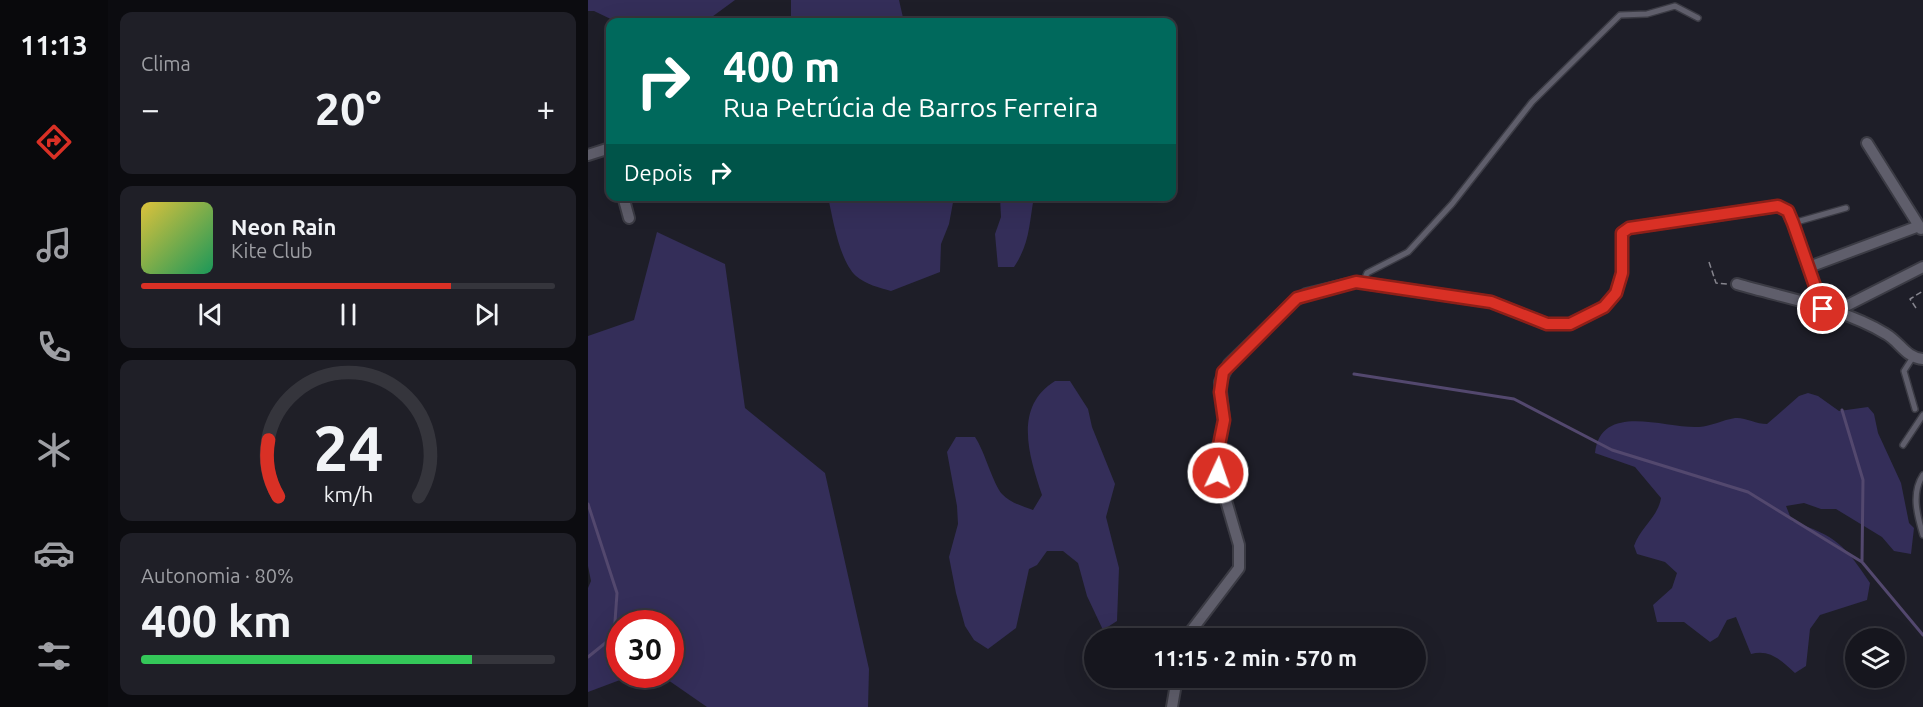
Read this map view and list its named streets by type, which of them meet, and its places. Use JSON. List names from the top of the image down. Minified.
{"page":{"tabs":"11:13","tile":["Clima",["Autonomia · 80%","400 km"]],"turn":["400 m","Rua Petrúcia de Barros Ferreira"],"heat":["−","20°","+"],"then":"Depois","song":["Neon Rain","Kite Club"],"limit":"30","trip":"11:15 · 2 min · 570 m","gauge":["24","km/h"]}}
